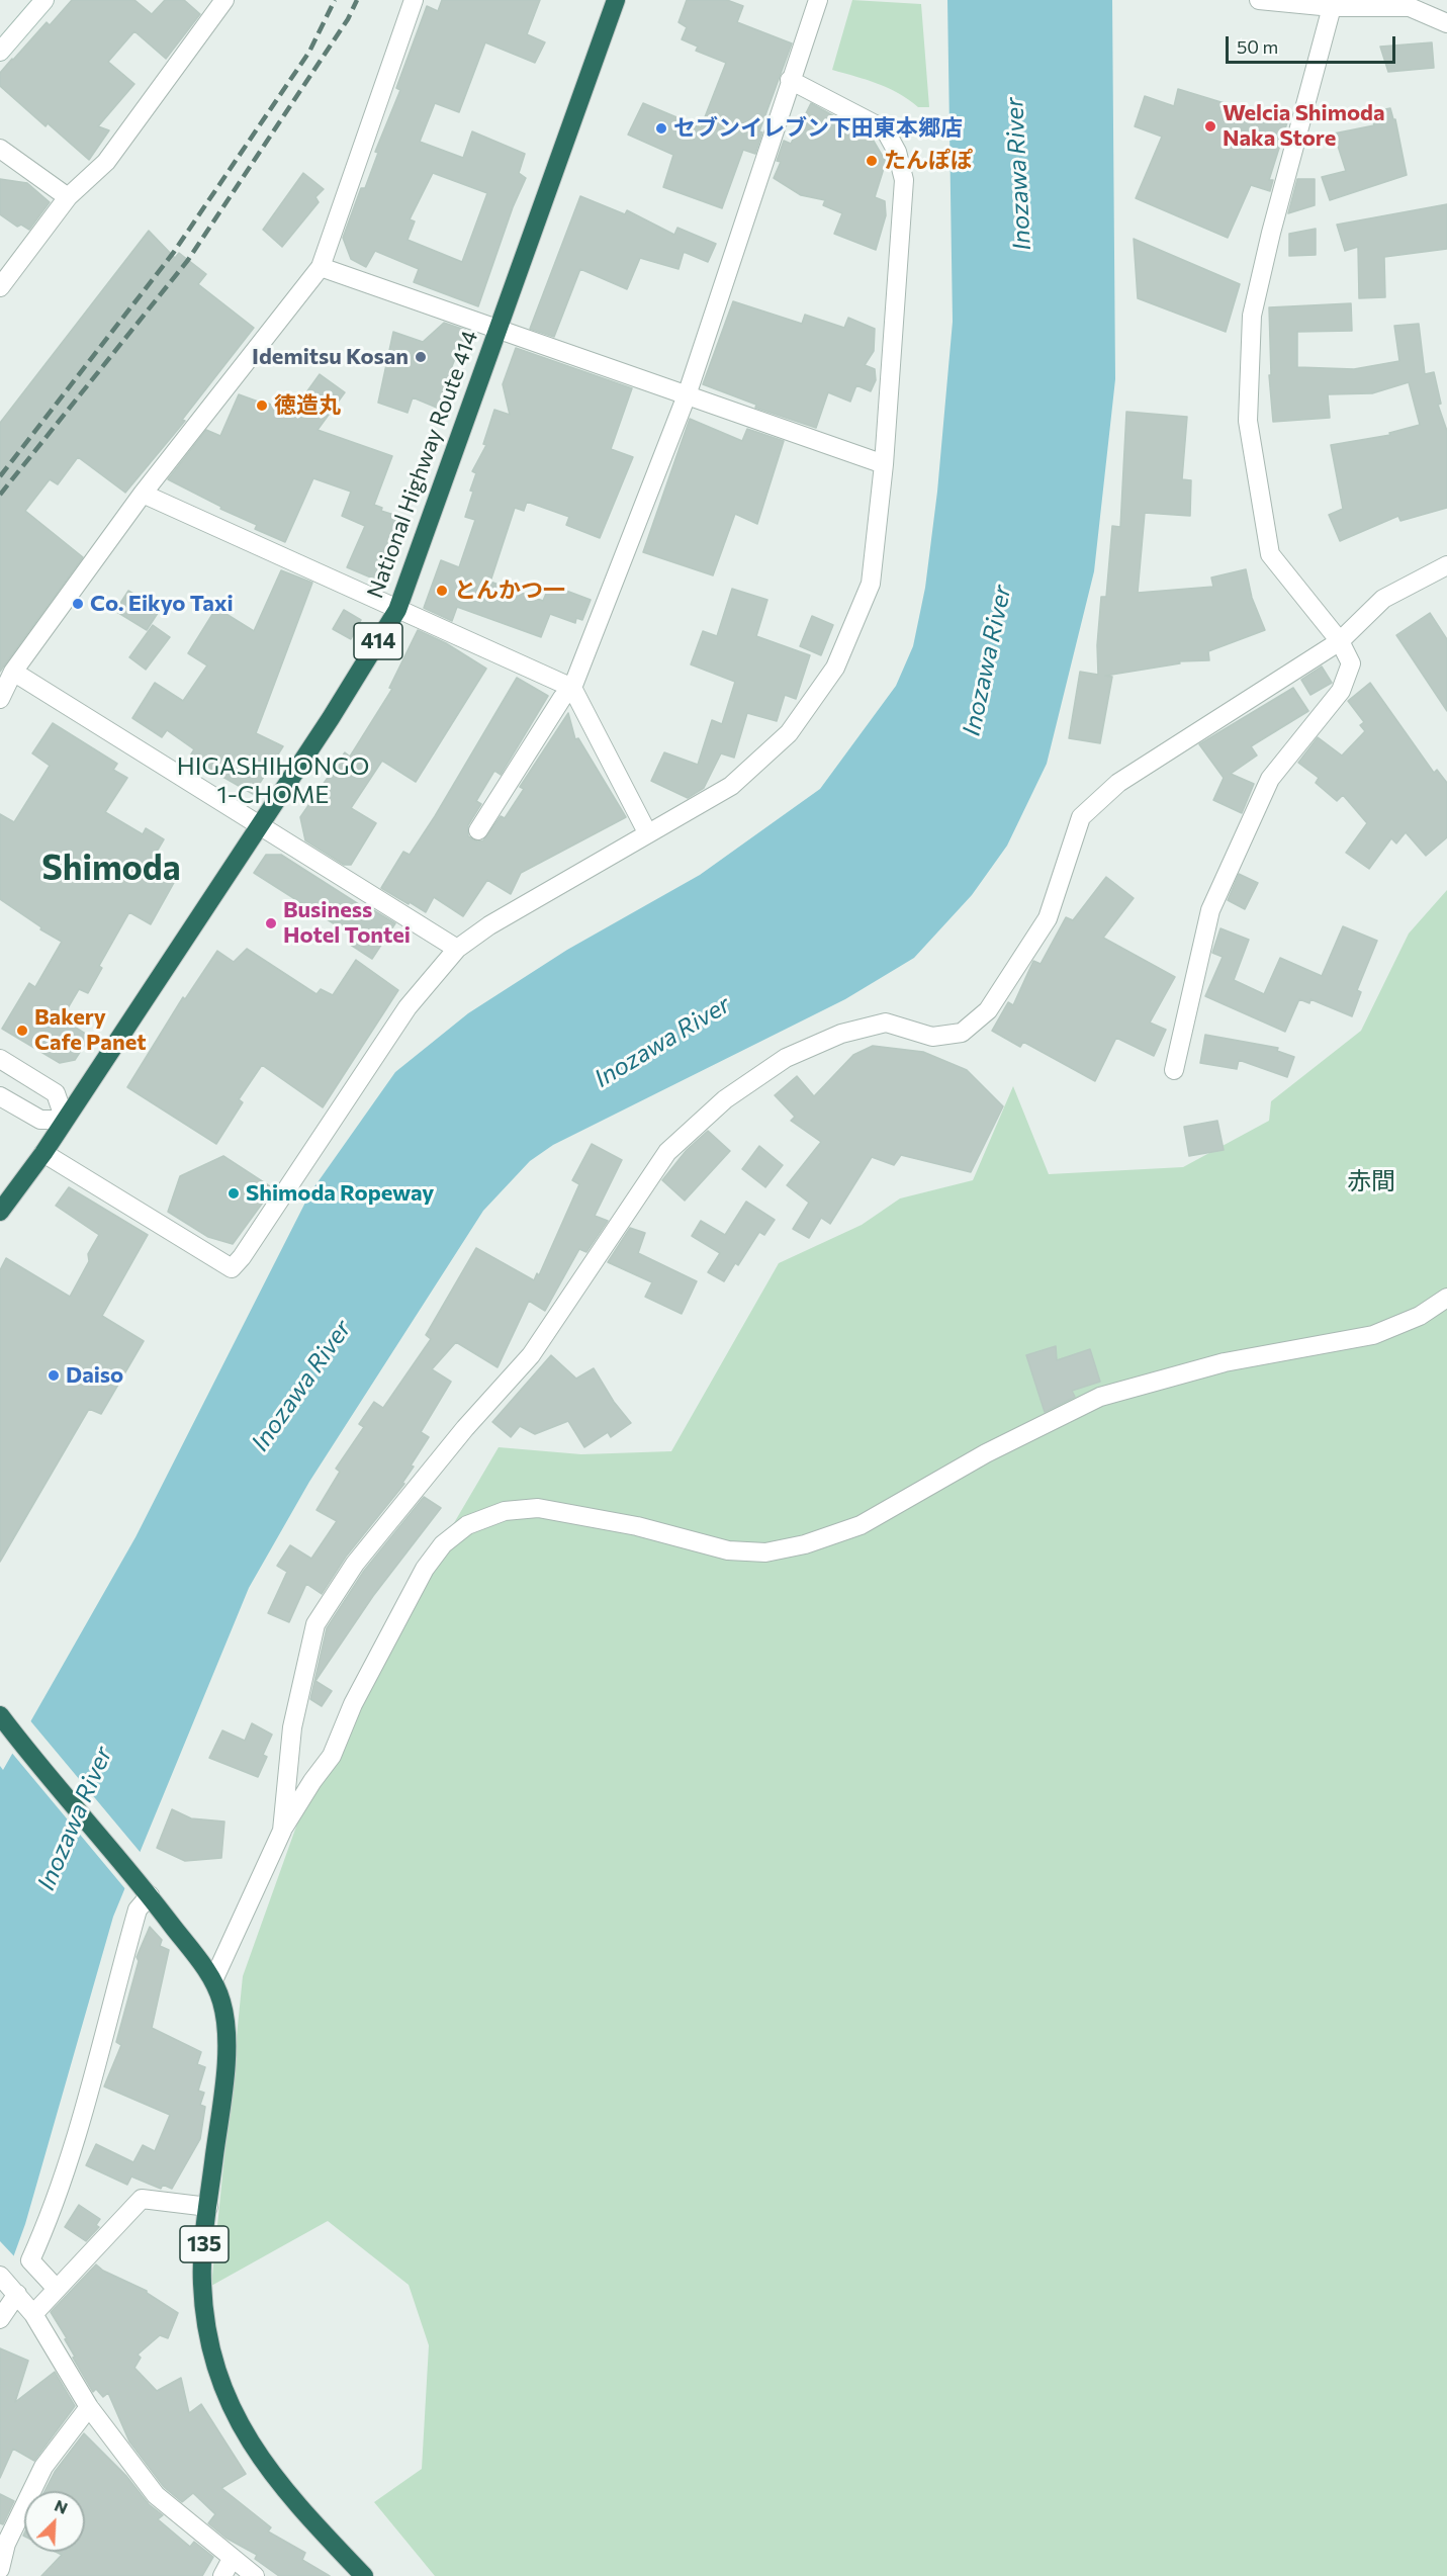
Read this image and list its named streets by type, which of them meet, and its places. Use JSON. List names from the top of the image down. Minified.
{"streets":{"highway":["National Highway Route 414","414","135"]},"districts":["HIGASHIHONGO 1-CHOME","Shimoda","赤間"],"water":["Inozawa River"],"places":["Welcia Shimoda Naka Store","セブンイレブン下田東本郷店","たんぽぽ","Idemitsu Kosan","徳造丸","とんかつ一","Co. Eikyo Taxi","Business Hotel Tontei","Bakery Cafe Panet","Shimoda Ropeway","Daiso"],"scale_bar":"50 m","north":"top right"}
